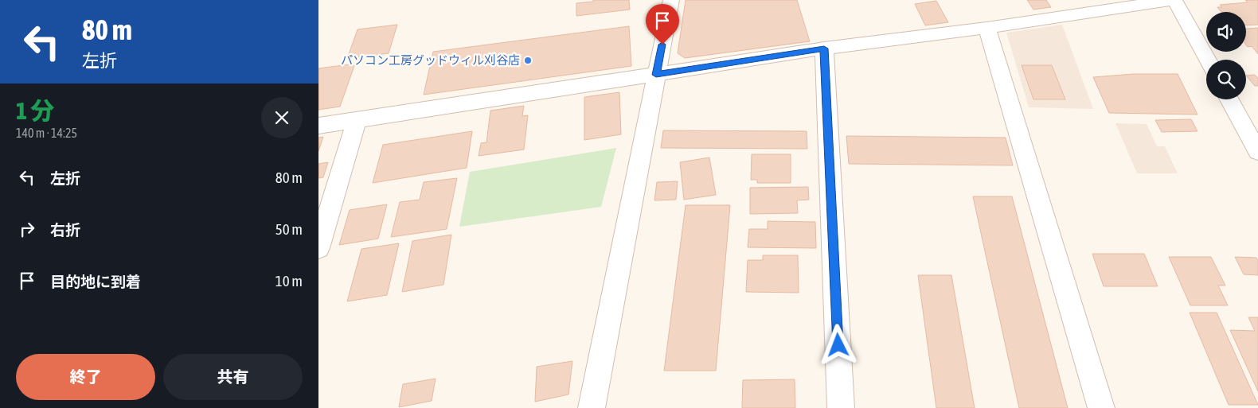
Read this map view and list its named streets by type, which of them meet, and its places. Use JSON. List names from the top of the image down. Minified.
{"places":["パソコン工房グッドウィル刈谷店"],"page":{"turn":["80 m","左折"],"heading":["1 分","140 m · 14:25"],"list":[{"name":"左折","value":"80 m"},{"name":"右折","value":"50 m"},{"name":"目的地に到着","value":"10 m"}],"buttons":["終了","共有"]}}
